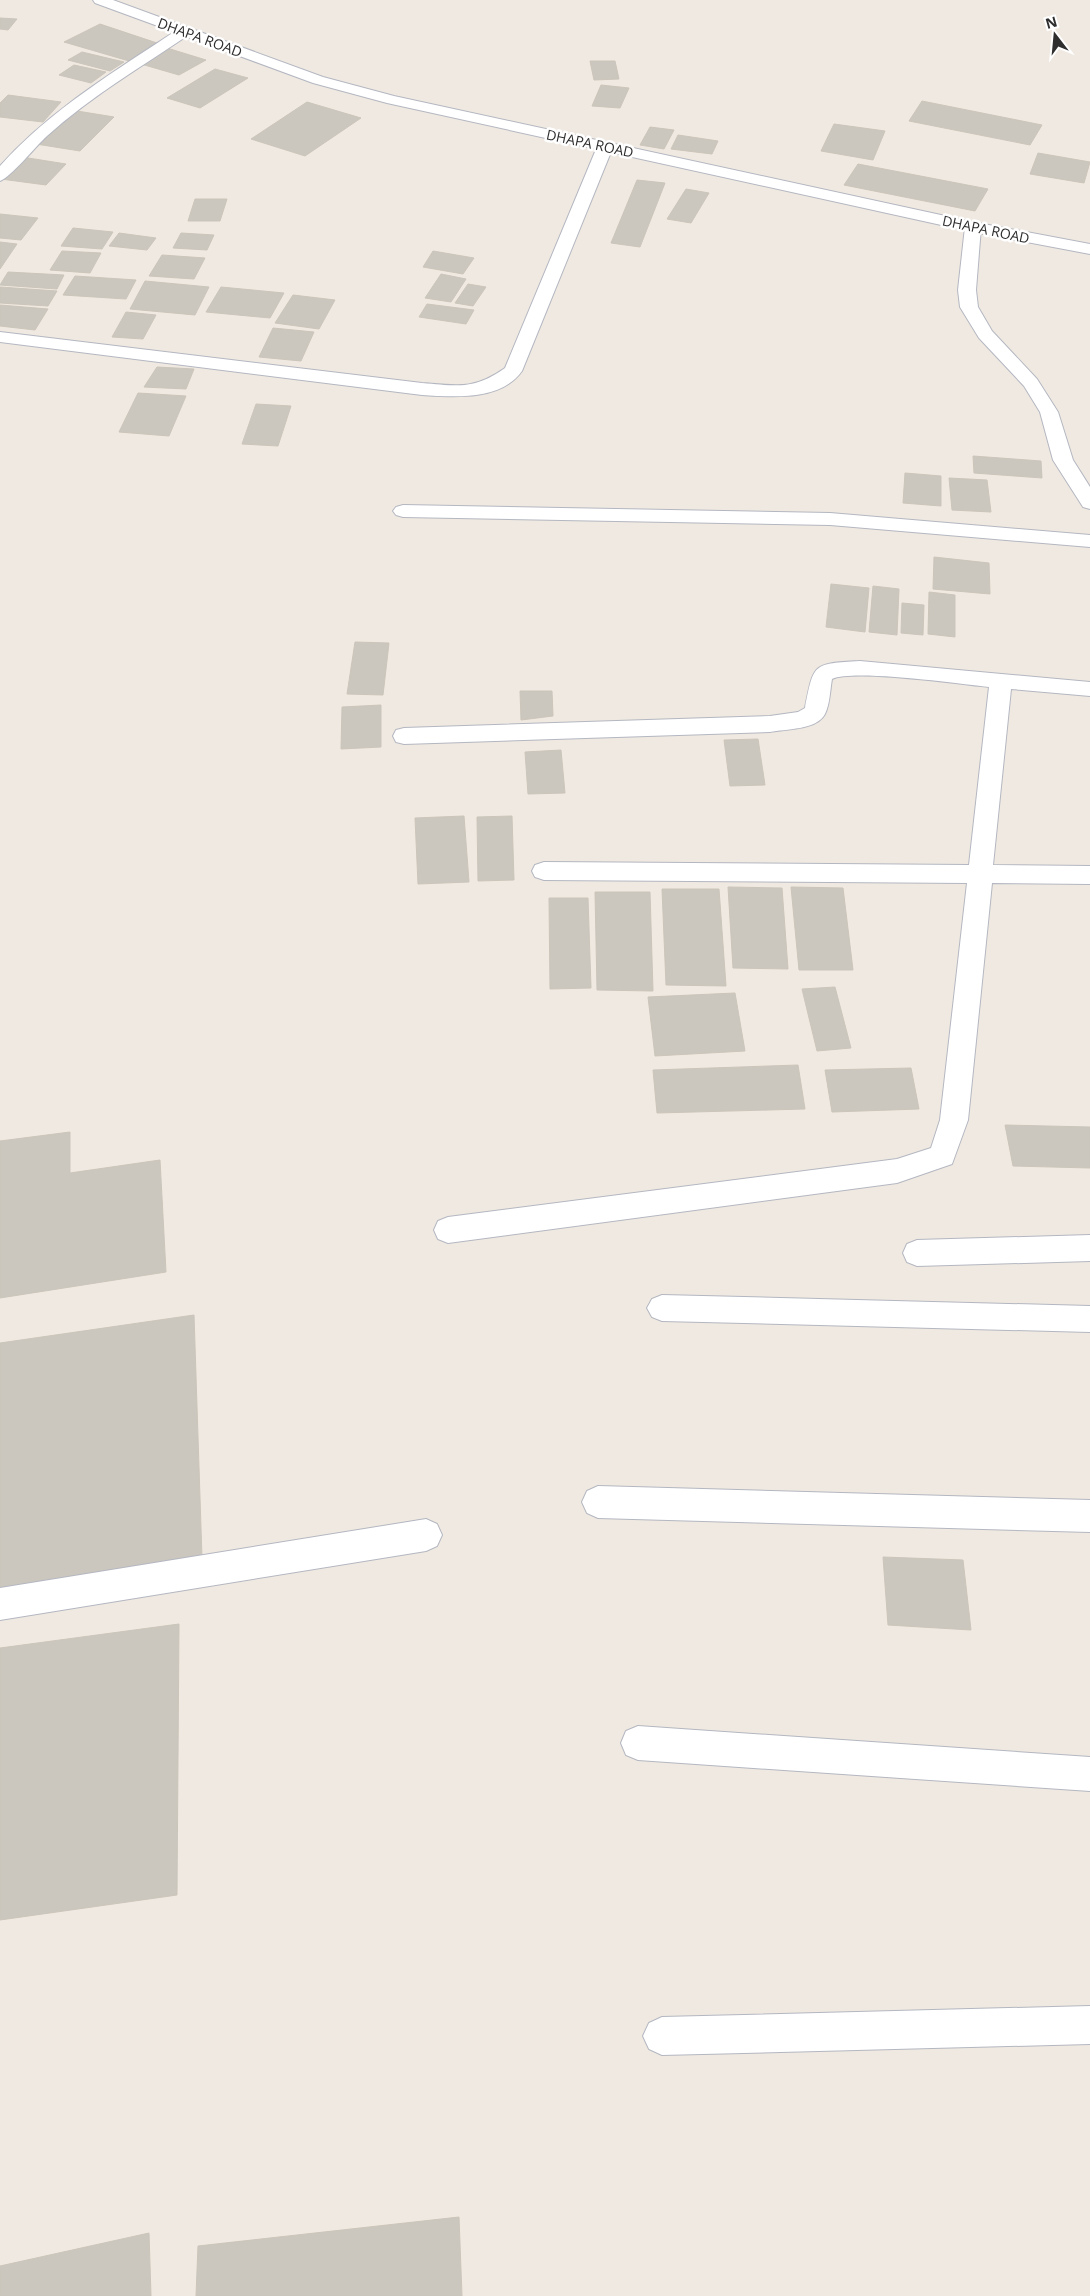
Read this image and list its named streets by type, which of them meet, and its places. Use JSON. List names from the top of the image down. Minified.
{"streets":{"street":["DHAPA ROAD"]},"north":"top"}
